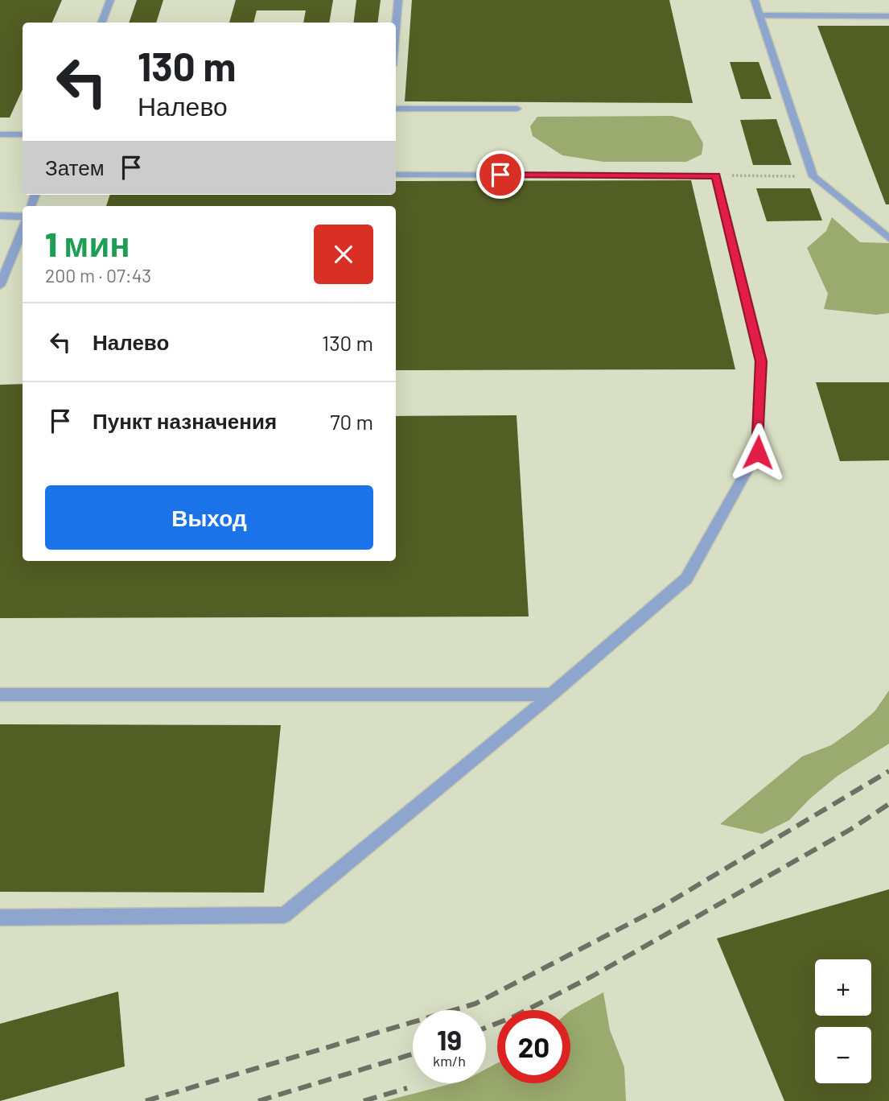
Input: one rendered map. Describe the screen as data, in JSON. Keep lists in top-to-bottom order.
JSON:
{
  "page": {
    "turn": ["130 m", "Налево"],
    "then": "Затем",
    "heading": ["1 мин", "200 m · 07:43"],
    "list": [
      {
        "name": "Налево",
        "value": "130 m"
      },
      {
        "name": "Пункт назначения",
        "value": "70 m"
      }
    ],
    "buttons": "Выход",
    "map_buttons": ["+", "−"],
    "speed": "19 km/h",
    "limit": "20"
  }
}
